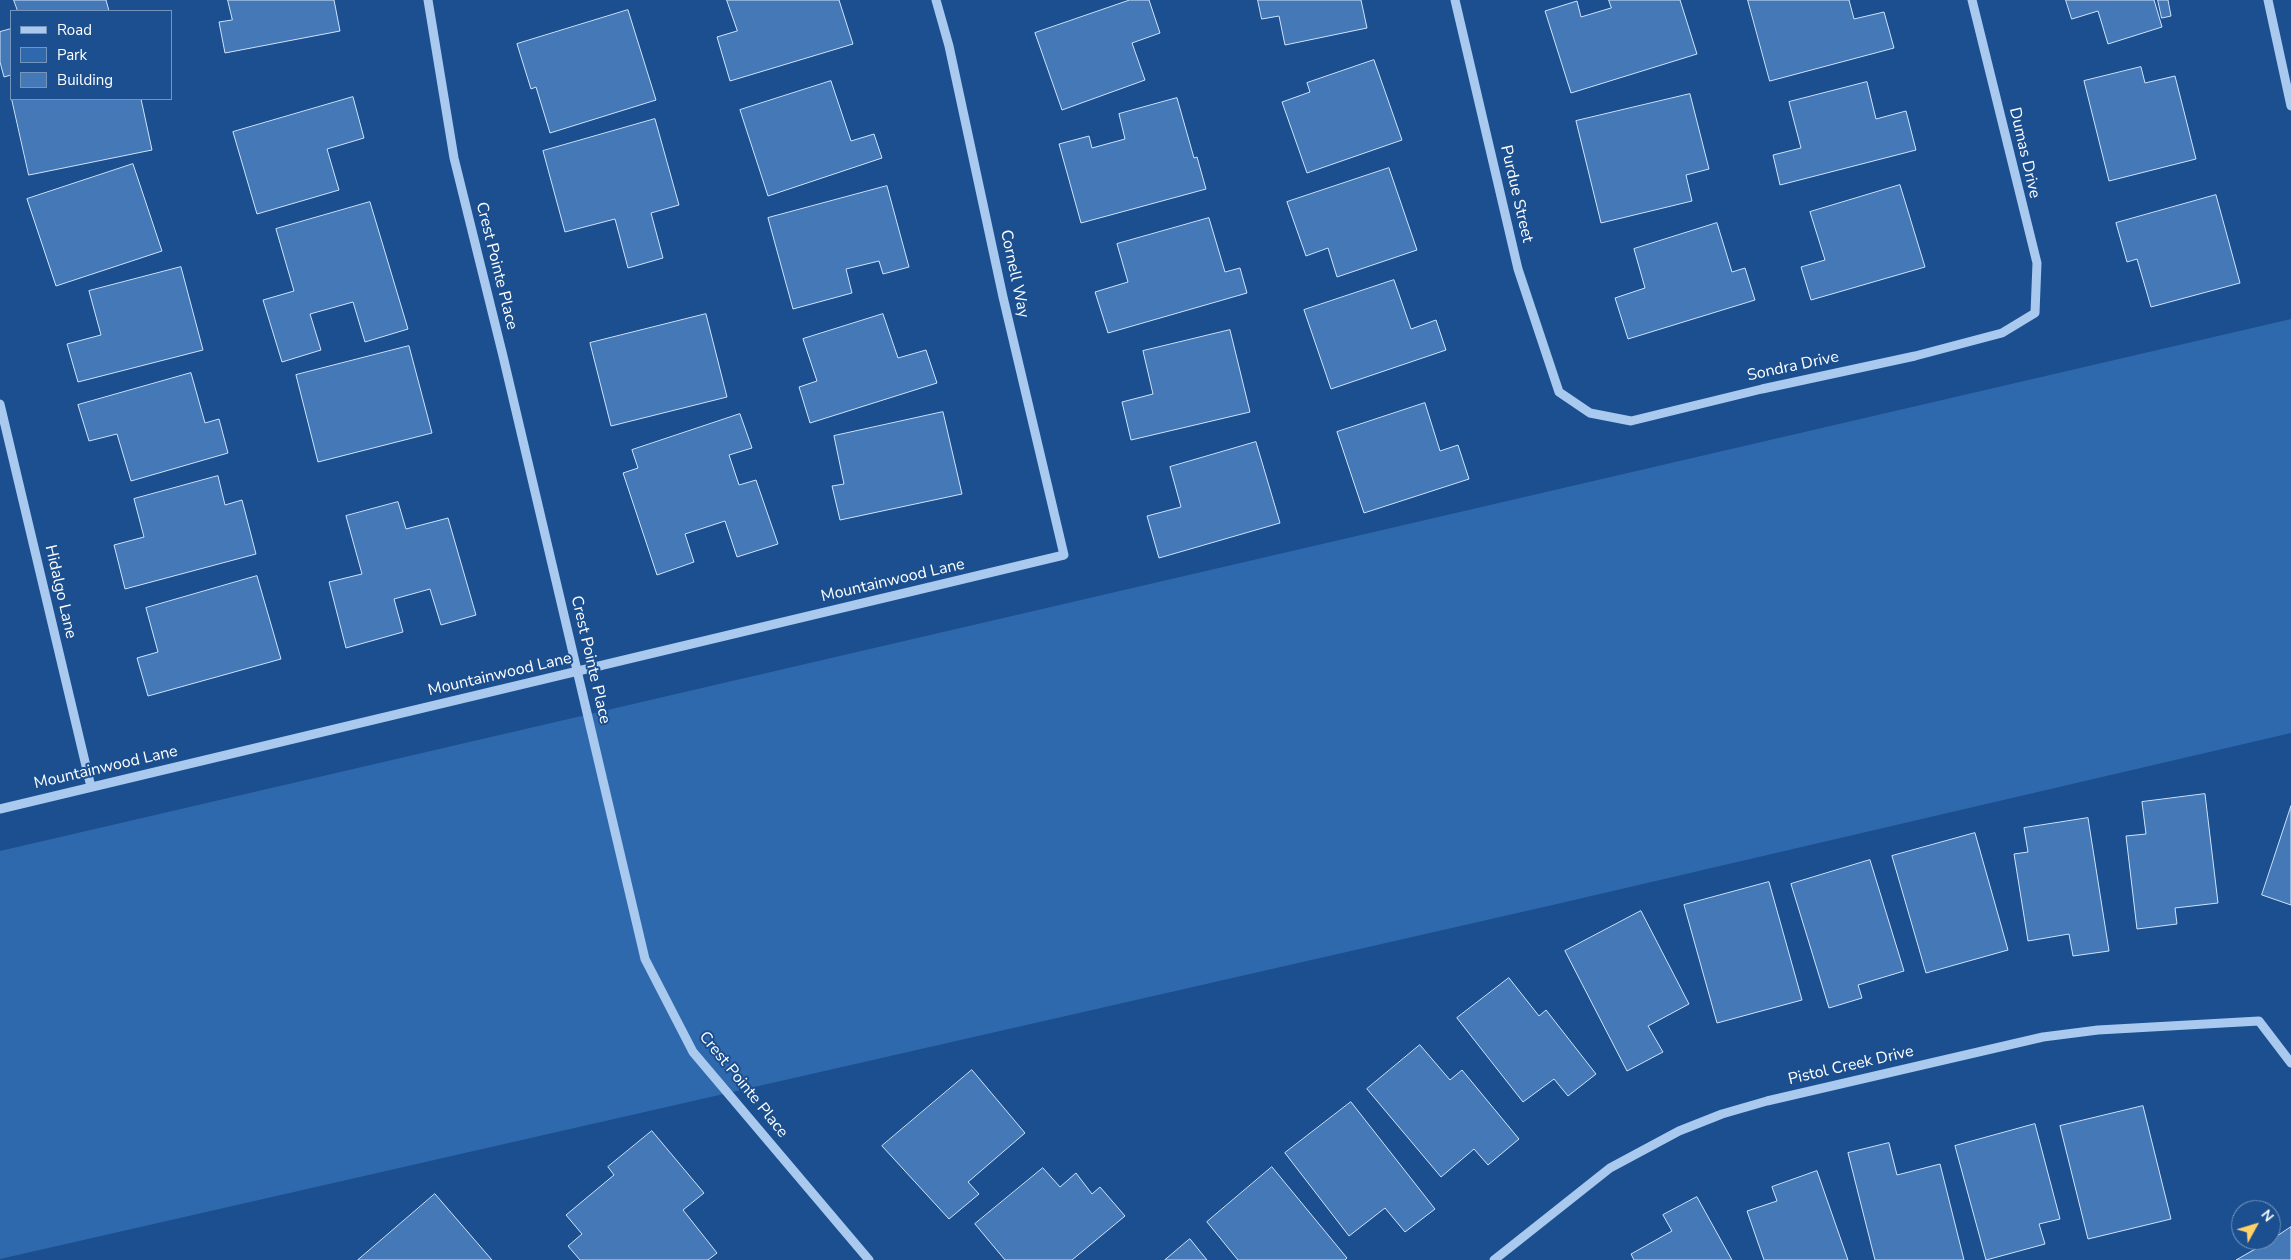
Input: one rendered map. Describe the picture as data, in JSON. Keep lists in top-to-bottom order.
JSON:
{
  "streets": {
    "street": [
      "Dumas Drive",
      "Purdue Street",
      "Crest Pointe Place",
      "Cornell Way",
      "Sondra Drive",
      "Mountainwood Lane",
      "Hidalgo Lane",
      "Pistol Creek Drive"
    ]
  },
  "crossings": [
    ["Dumas Drive", "Sondra Drive"],
    ["Purdue Street", "Sondra Drive"],
    ["Crest Pointe Place", "Mountainwood Lane"],
    ["Cornell Way", "Mountainwood Lane"],
    ["Mountainwood Lane", "Hidalgo Lane"]
  ],
  "legend": ["Road", "Park", "Building"],
  "north": "top right"
}
